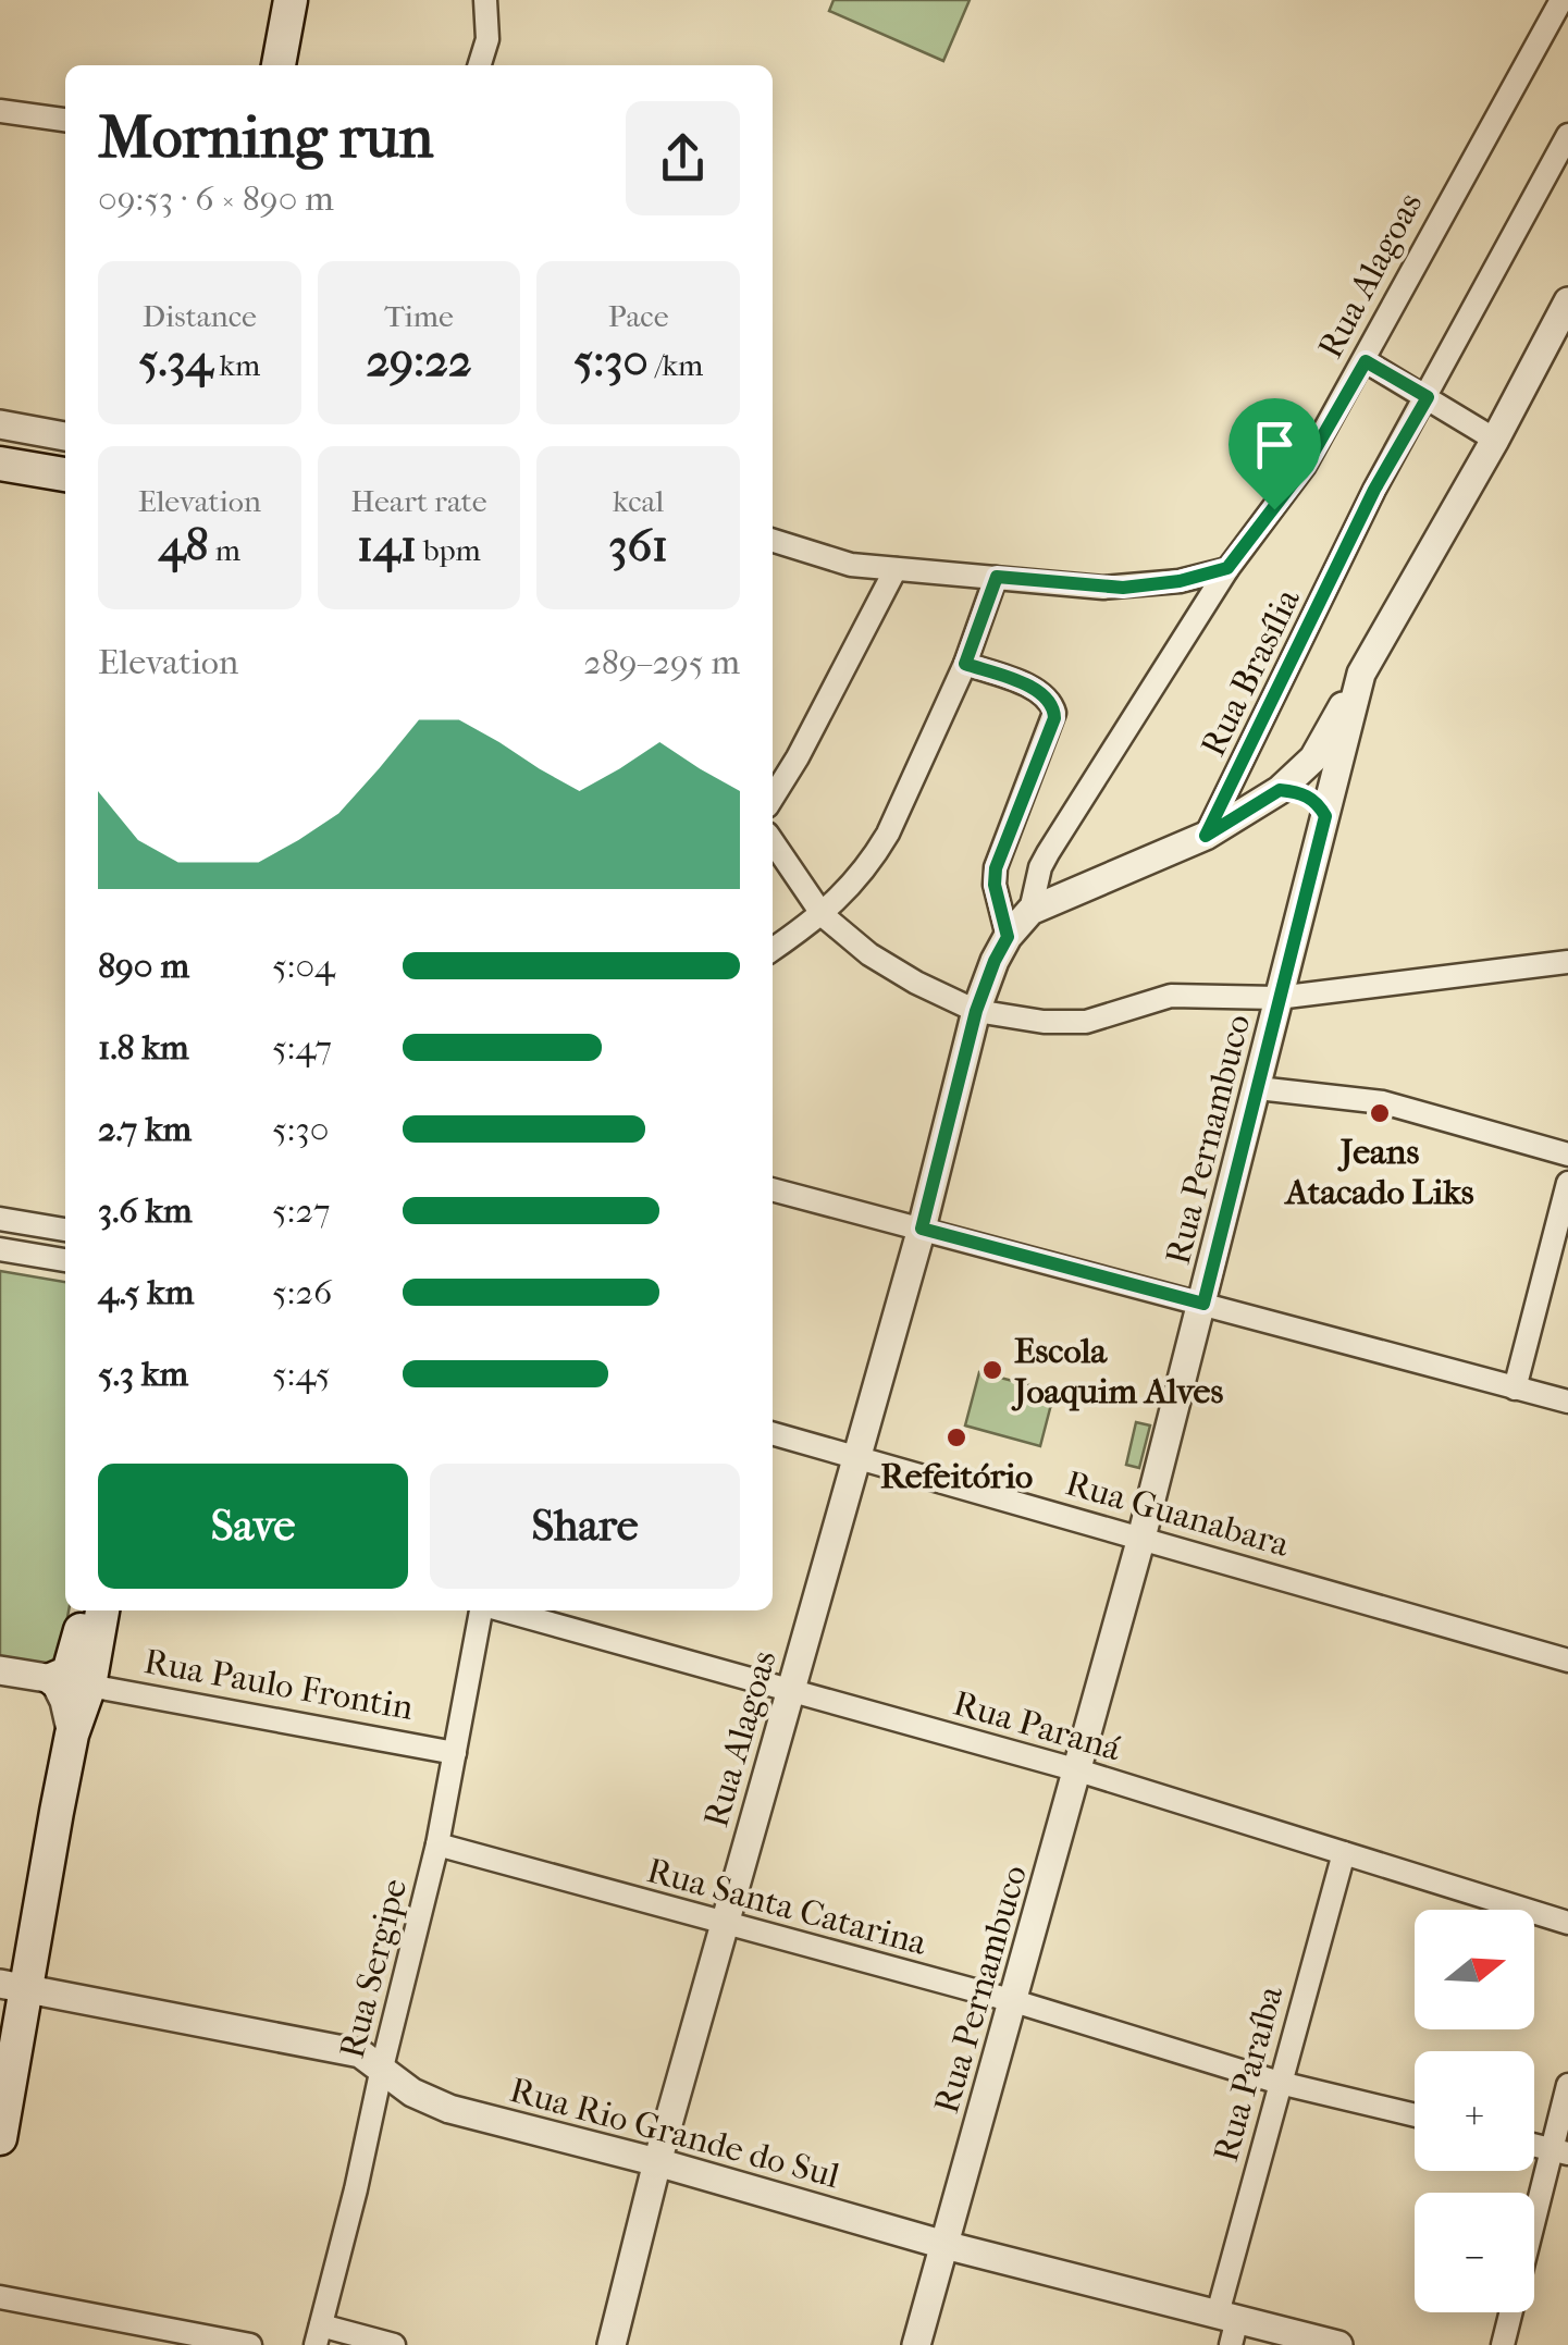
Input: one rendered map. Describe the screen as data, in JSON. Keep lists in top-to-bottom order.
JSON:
{
  "streets": {
    "street": [
      "Rua Alagoas",
      "Rua Brasília",
      "Rua Pernambuco",
      "Rua Guanabara",
      "Rua Paulo Frontin",
      "Rua Paraná",
      "Rua Santa Catarina",
      "Rua Sergipe",
      "Rua Paraíba",
      "Rua Rio Grande do Sul"
    ]
  },
  "crossings": [
    ["Rua Alagoas", "Rua Brasília"],
    ["Rua Alagoas", "Rua Pernambuco"],
    ["Rua Alagoas", "Rua Guanabara"],
    ["Rua Alagoas", "Rua Paraná"],
    ["Rua Alagoas", "Rua Santa Catarina"],
    ["Rua Alagoas", "Rua Rio Grande do Sul"],
    ["Rua Pernambuco", "Rua Guanabara"],
    ["Rua Pernambuco", "Rua Paraná"],
    ["Rua Pernambuco", "Rua Santa Catarina"],
    ["Rua Pernambuco", "Rua Rio Grande do Sul"],
    ["Rua Paulo Frontin", "Rua Sergipe"],
    ["Rua Paraná", "Rua Paraíba"],
    ["Rua Santa Catarina", "Rua Sergipe"],
    ["Rua Santa Catarina", "Rua Paraíba"],
    ["Rua Sergipe", "Rua Rio Grande do Sul"],
    ["Rua Paraíba", "Rua Rio Grande do Sul"]
  ],
  "places": ["Jeans Atacado Liks", "Escola Joaquim Alves", "Refeitório"],
  "north": "right",
  "page": {
    "heading": ["Morning run", "09:53 · 6 × 890 m"],
    "stats": [
      ["Distance", "5.34 km"],
      ["Time", "29:22"],
      ["Pace", "5:30 /km"],
      ["Elevation", "48 m"],
      ["Heart rate", "141 bpm"],
      ["kcal", "361"]
    ],
    "chart": ["Elevation", "289–295 m"],
    "list": [
      {
        "name": "890 m",
        "note": "5:04"
      },
      {
        "name": "1.8 km",
        "note": "5:47"
      },
      {
        "name": "2.7 km",
        "note": "5:30"
      },
      {
        "name": "3.6 km",
        "note": "5:27"
      },
      {
        "name": "4.5 km",
        "note": "5:26"
      },
      {
        "name": "5.3 km",
        "note": "5:45"
      }
    ],
    "buttons": ["Save", "Share"],
    "map_buttons": ["+", "−"]
  }
}
